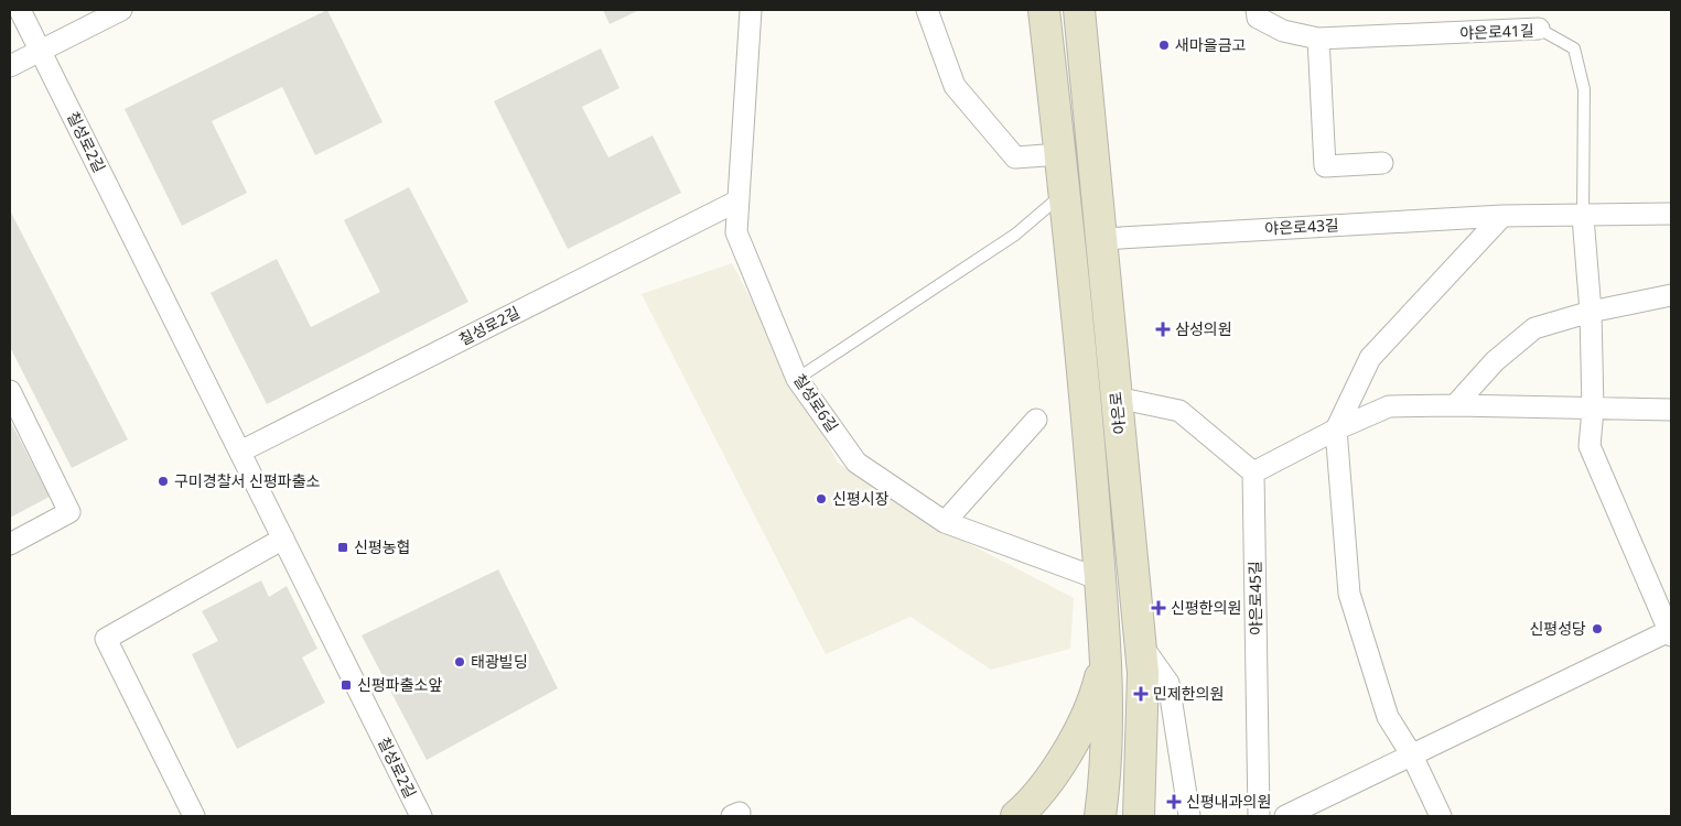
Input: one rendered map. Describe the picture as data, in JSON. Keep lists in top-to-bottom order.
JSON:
{
  "streets": {
    "street": [
      "야은로41길",
      "칠성로2길",
      "야은로43길",
      "칠성로6길",
      "야은로",
      "야은로45길"
    ]
  },
  "crossings": [
    ["야은로41길", "야은로43길"],
    ["칠성로2길", "칠성로6길"],
    ["야은로43길", "야은로"],
    ["칠성로6길", "야은로"]
  ],
  "places": {
    "other": [
      "새마을금고",
      "구미경찰서 신평파출소",
      "신평시장",
      "신평성당",
      "태광빌딩"
    ],
    "health": [
      "삼성의원",
      "신평한의원",
      "민제한의원",
      "신평내과의원"
    ],
    "transit": ["신평농협", "신평파출소앞"]
  }
}
